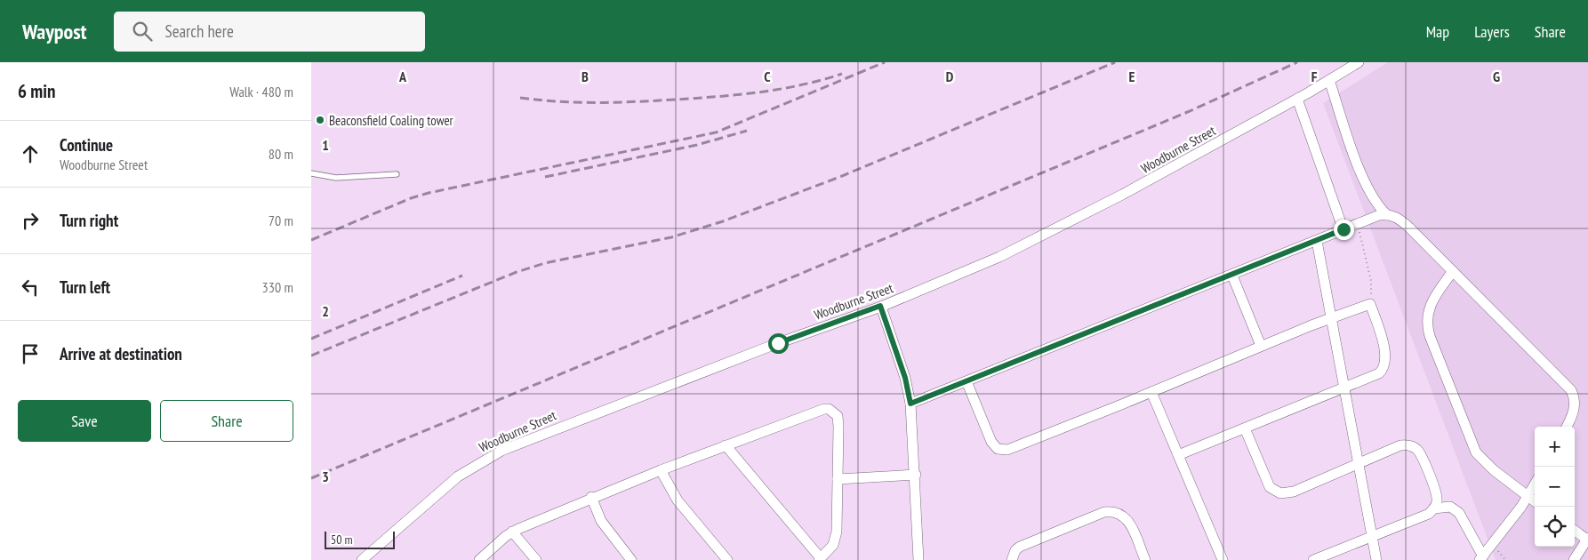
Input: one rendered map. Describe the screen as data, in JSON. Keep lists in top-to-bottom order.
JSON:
{
  "streets": {
    "street": ["Woodburne Street"]
  },
  "places": ["Beaconsfield Coaling tower"],
  "scale_bar": "50 m",
  "page": {
    "header": "Waypost",
    "search": "Search here",
    "nav": ["Map", "Layers", "Share"],
    "heading": ["6 min", "Walk · 480 m"],
    "list": [
      ["Continue", "Woodburne Street", "80 m"],
      ["Turn right", "70 m"],
      ["Turn left", "330 m"],
      "Arrive at destination"
    ],
    "buttons": ["Save", "Share"],
    "map_buttons": ["+", "−"],
    "scale": "50 m"
  },
  "grid": {
    "columns": [
      "A",
      "B",
      "C",
      "D",
      "E",
      "F",
      "G"
    ],
    "rows": ["1", "2", "3"]
  }
}
